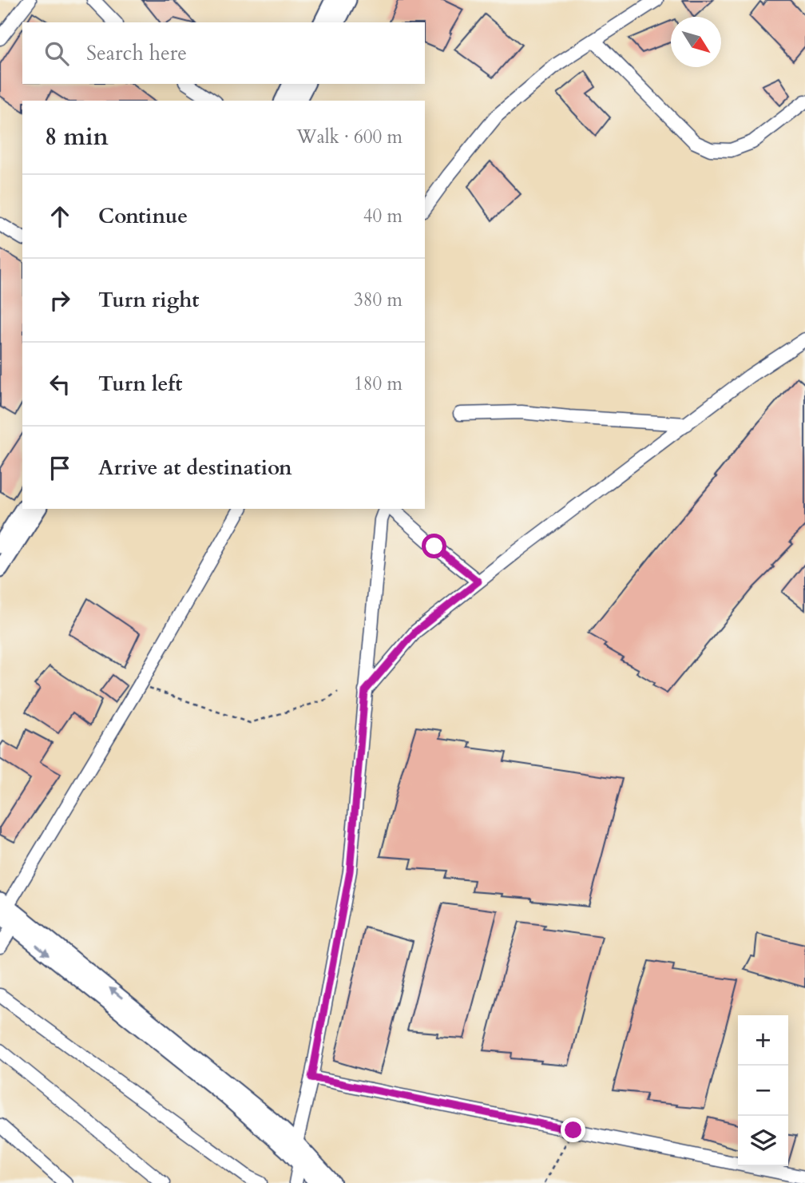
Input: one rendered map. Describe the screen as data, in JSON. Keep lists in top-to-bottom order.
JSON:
{
  "north": "bottom right",
  "page": {
    "search": "Search here",
    "heading": ["8 min", "Walk · 600 m"],
    "list": [
      ["Continue", "40 m"],
      ["Turn right", "380 m"],
      ["Turn left", "180 m"],
      "Arrive at destination"
    ],
    "map_buttons": ["+", "−"]
  }
}
